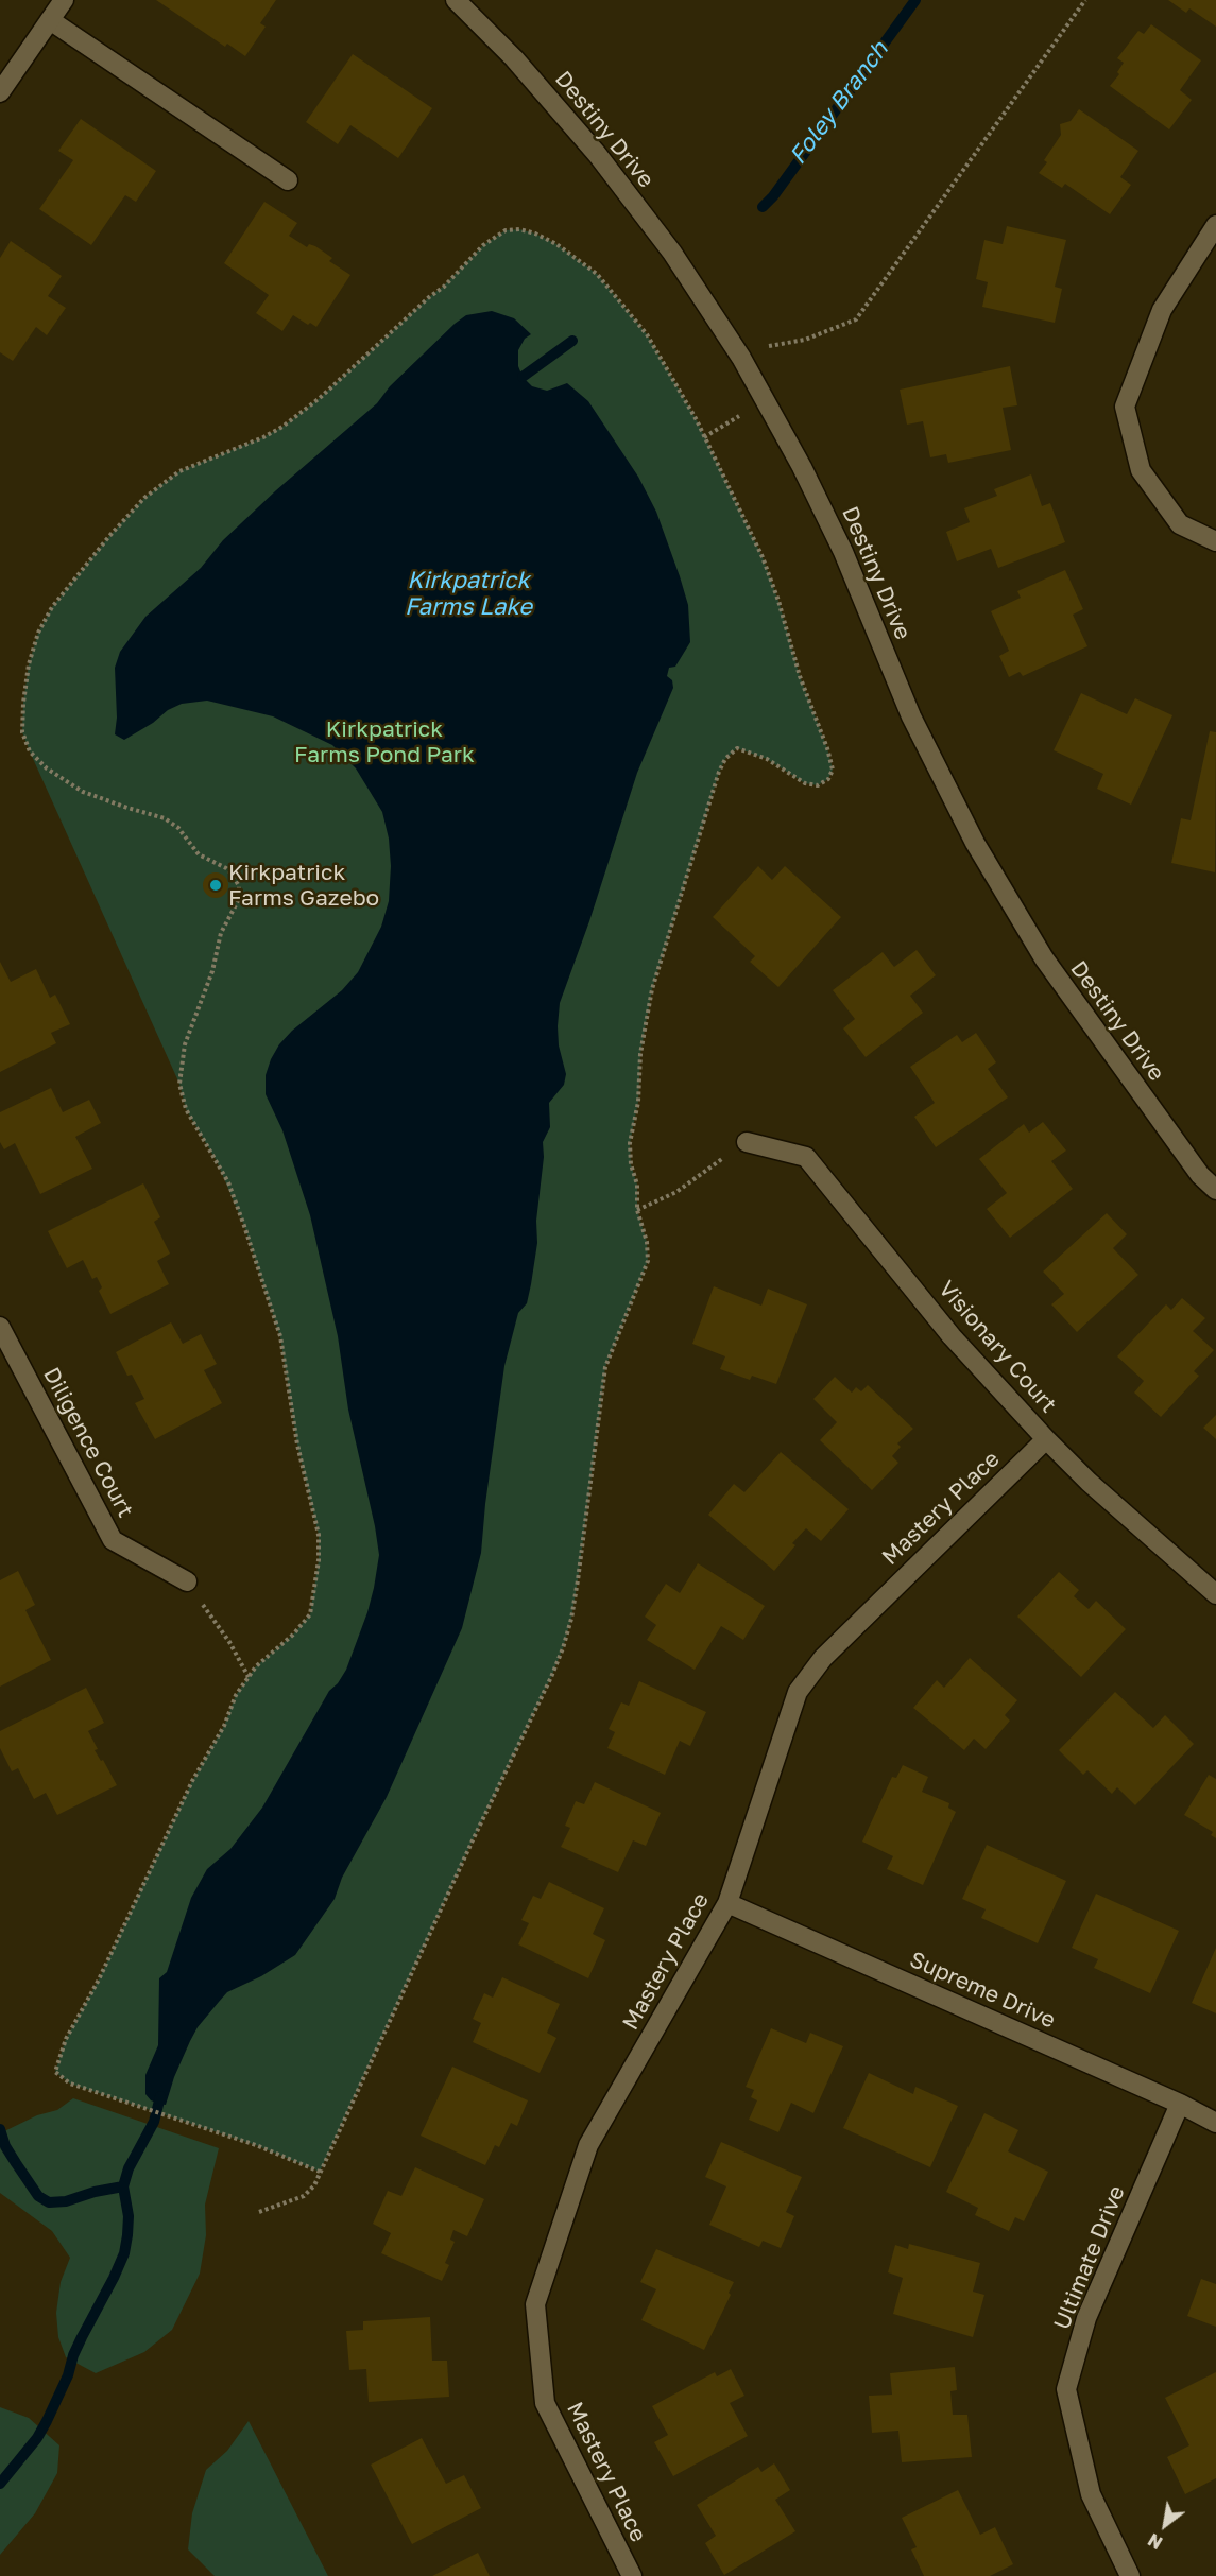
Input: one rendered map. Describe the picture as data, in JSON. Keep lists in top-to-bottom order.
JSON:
{
  "streets": {
    "street": [
      "Destiny Drive",
      "Visionary Court",
      "Diligence Court",
      "Mastery Place",
      "Supreme Drive",
      "Ultimate Drive"
    ]
  },
  "crossings": [
    ["Visionary Court", "Mastery Place"],
    ["Mastery Place", "Supreme Drive"],
    ["Supreme Drive", "Ultimate Drive"]
  ],
  "water": ["Foley Branch", "Kirkpatrick Farms Lake"],
  "parks": ["Kirkpatrick Farms Pond Park"],
  "places": ["Kirkpatrick Farms Gazebo"],
  "north": "bottom left"
}
